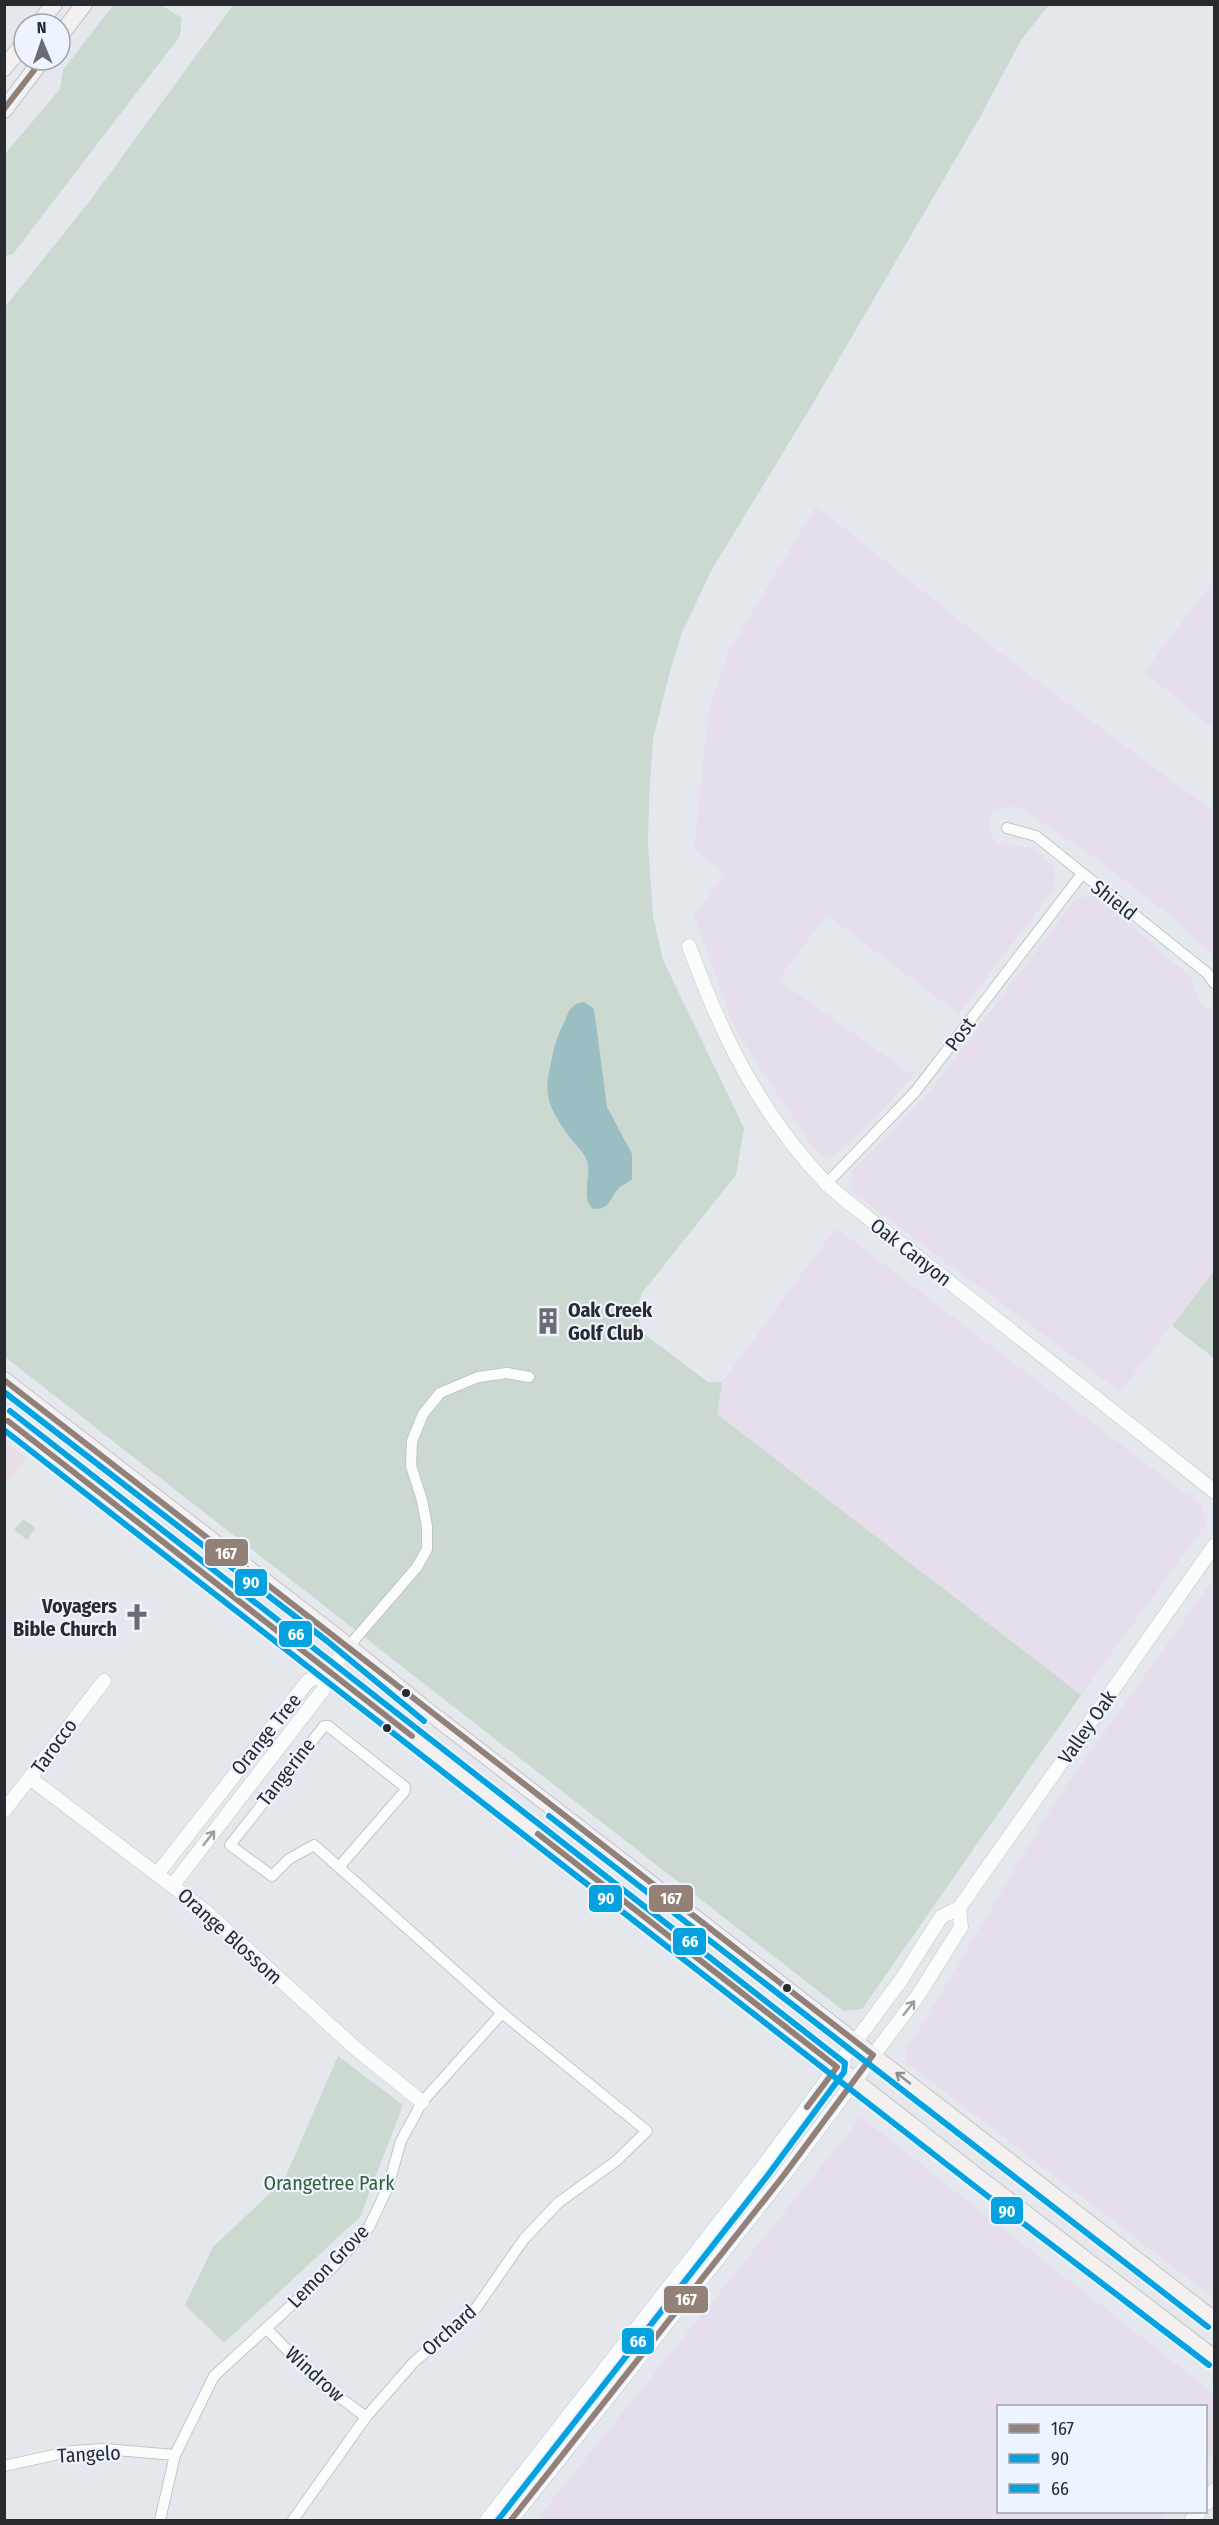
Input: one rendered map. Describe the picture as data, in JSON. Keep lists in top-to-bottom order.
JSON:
{
  "streets": {
    "street": [
      "Shield",
      "Post",
      "Oak Canyon",
      "Valley Oak",
      "Orange Tree",
      "Tarocco",
      "Tangerine",
      "Orange Blossom",
      "Lemon Grove",
      "Orchard",
      "Windrow",
      "Tangelo"
    ]
  },
  "crossings": [
    ["Shield", "Post"],
    ["Post", "Oak Canyon"],
    ["Orange Tree", "Orange Blossom"],
    ["Tarocco", "Orange Blossom"],
    ["Tangerine", "Lemon Grove"],
    ["Tangerine", "Orchard"],
    ["Orange Blossom", "Lemon Grove"],
    ["Lemon Grove", "Windrow"],
    ["Lemon Grove", "Tangelo"],
    ["Orchard", "Windrow"]
  ],
  "parks": ["Orangetree Park"],
  "places": {
    "building": ["Oak Creek Golf Club"],
    "church": ["Voyagers Bible Church"]
  },
  "lines": ["transit line 167", "transit line 90", "transit line 66"],
  "legend": ["167", "90", "66"],
  "north": "top"
}
